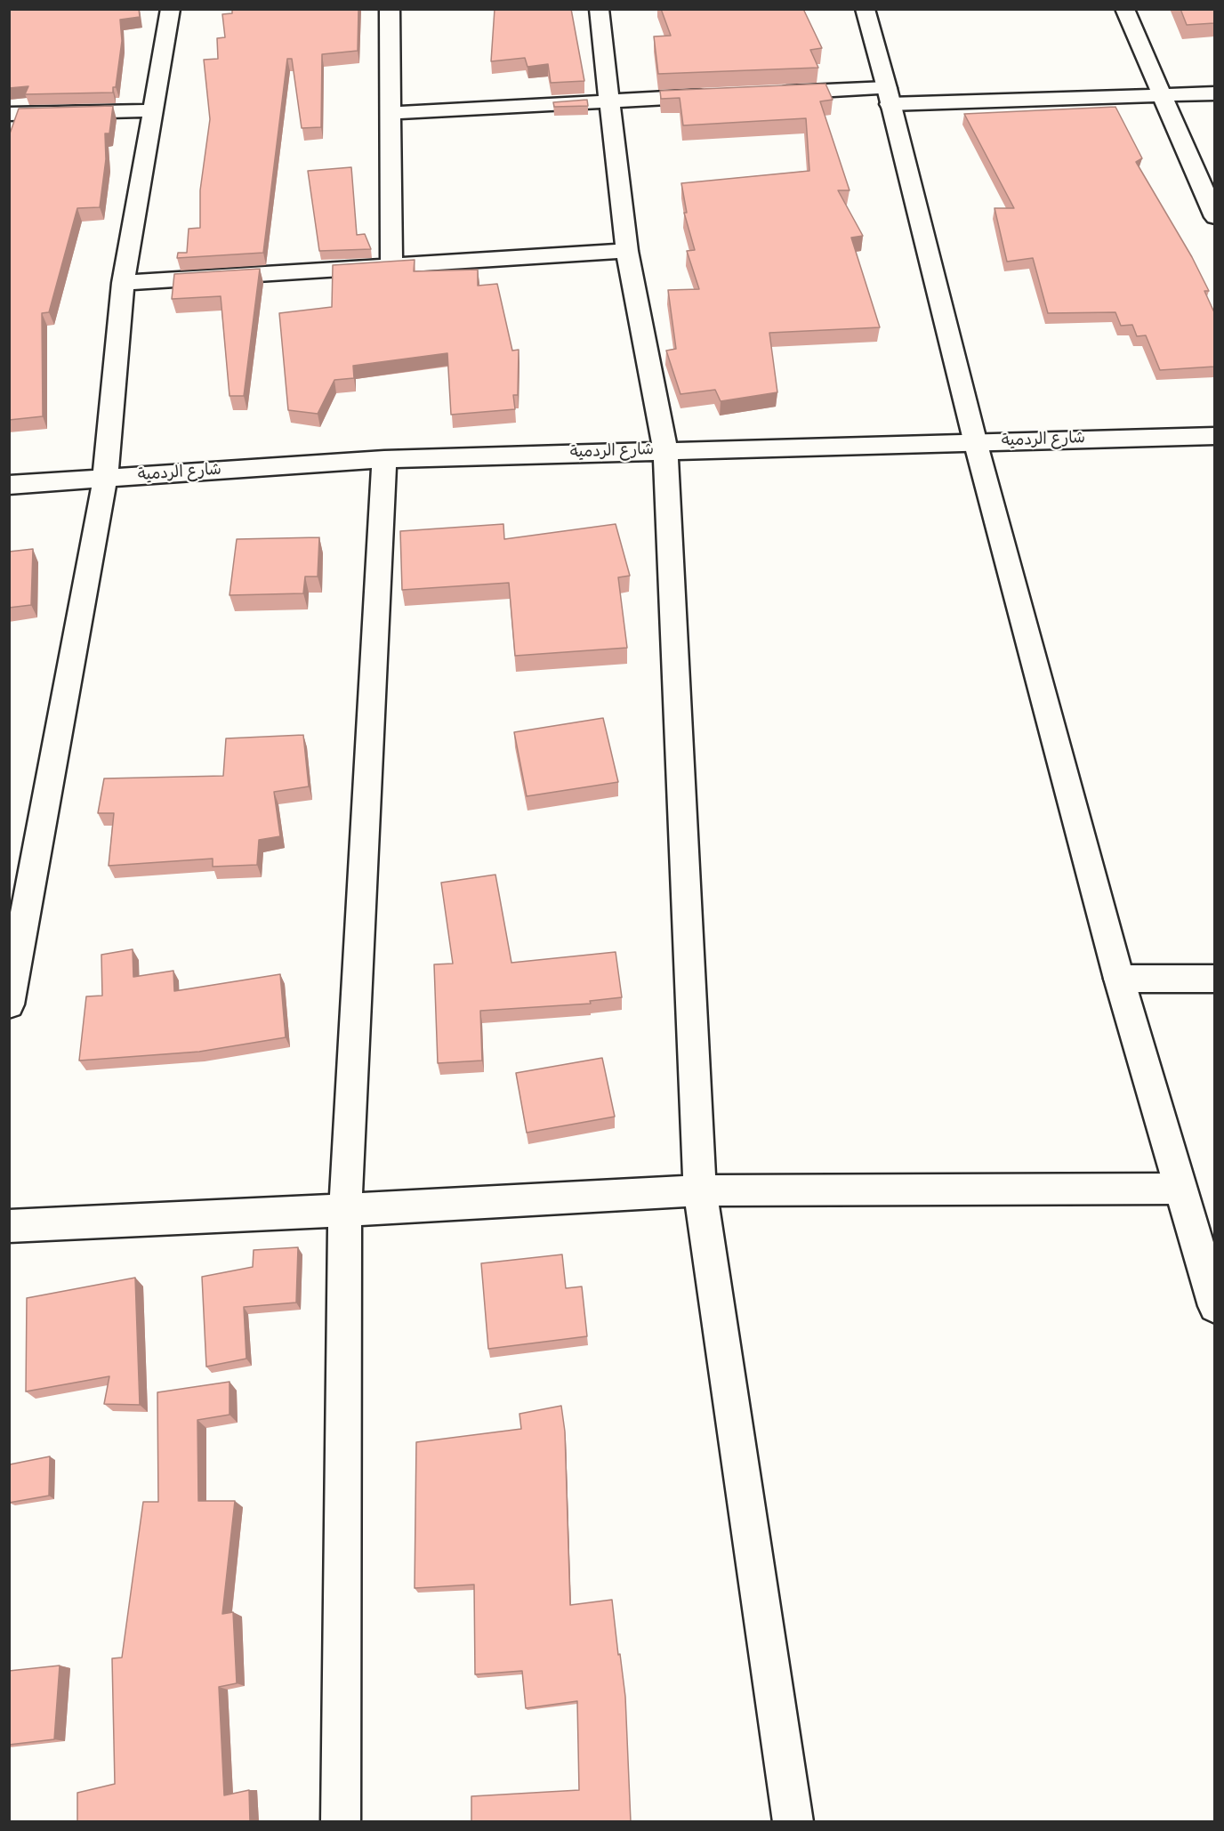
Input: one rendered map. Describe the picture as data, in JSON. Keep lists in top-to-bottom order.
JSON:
{
  "streets": {
    "street": ["شارع الردمية"]
  }
}
